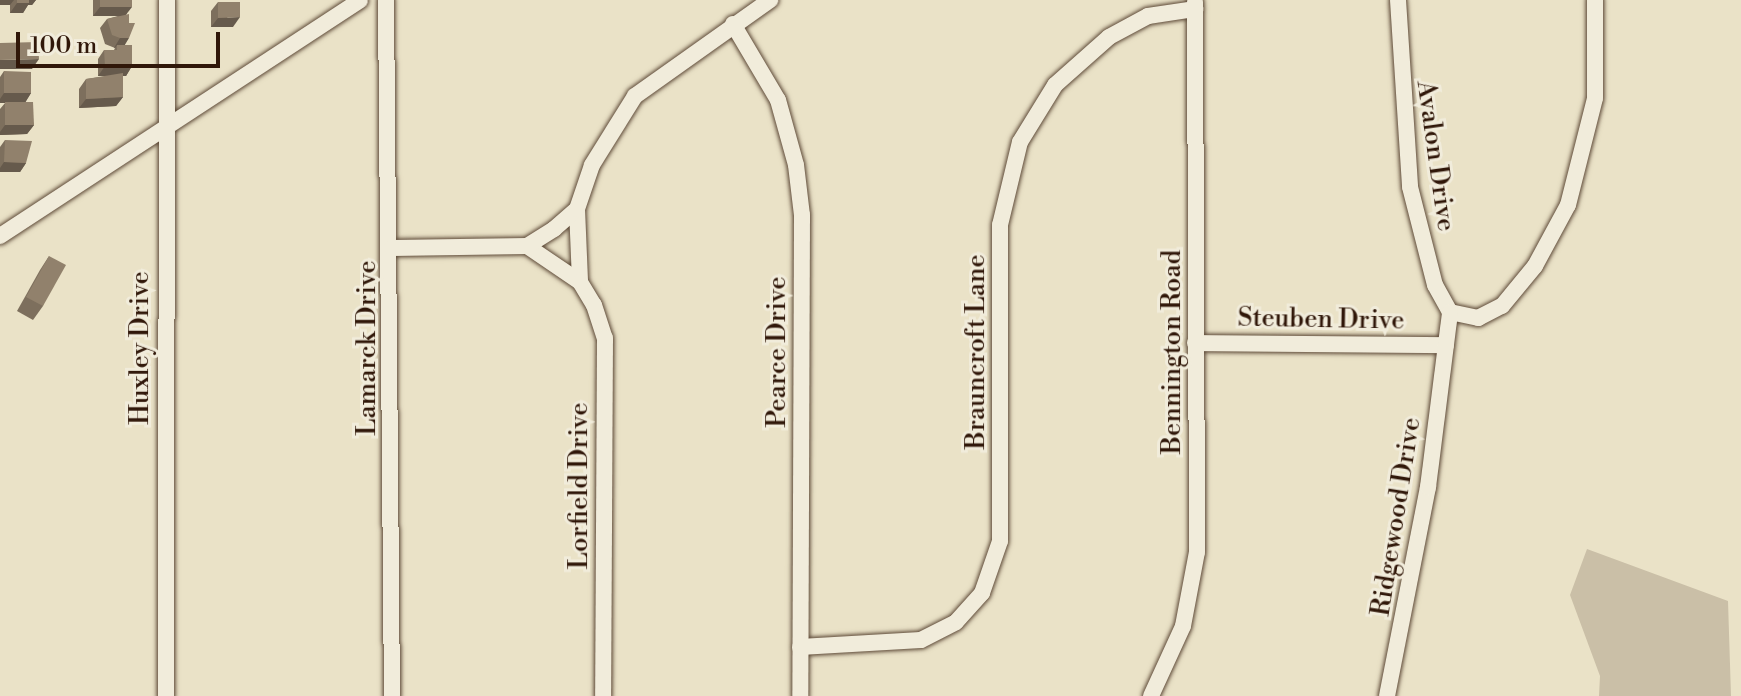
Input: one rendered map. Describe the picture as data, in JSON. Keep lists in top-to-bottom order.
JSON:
{
  "streets": {
    "street": [
      "Avalon Drive",
      "Steuben Drive",
      "Huxley Drive",
      "Lamarck Drive",
      "Pearce Drive",
      "Brauncroft Lane",
      "Bennington Road",
      "Lorfield Drive",
      "Ridgewood Drive"
    ]
  },
  "crossings": [
    ["Avalon Drive", "Ridgewood Drive"],
    ["Steuben Drive", "Bennington Road"],
    ["Steuben Drive", "Ridgewood Drive"],
    ["Pearce Drive", "Brauncroft Lane"],
    ["Pearce Drive", "Lorfield Drive"],
    ["Brauncroft Lane", "Bennington Road"]
  ],
  "scale_bar": "100 m"
}
